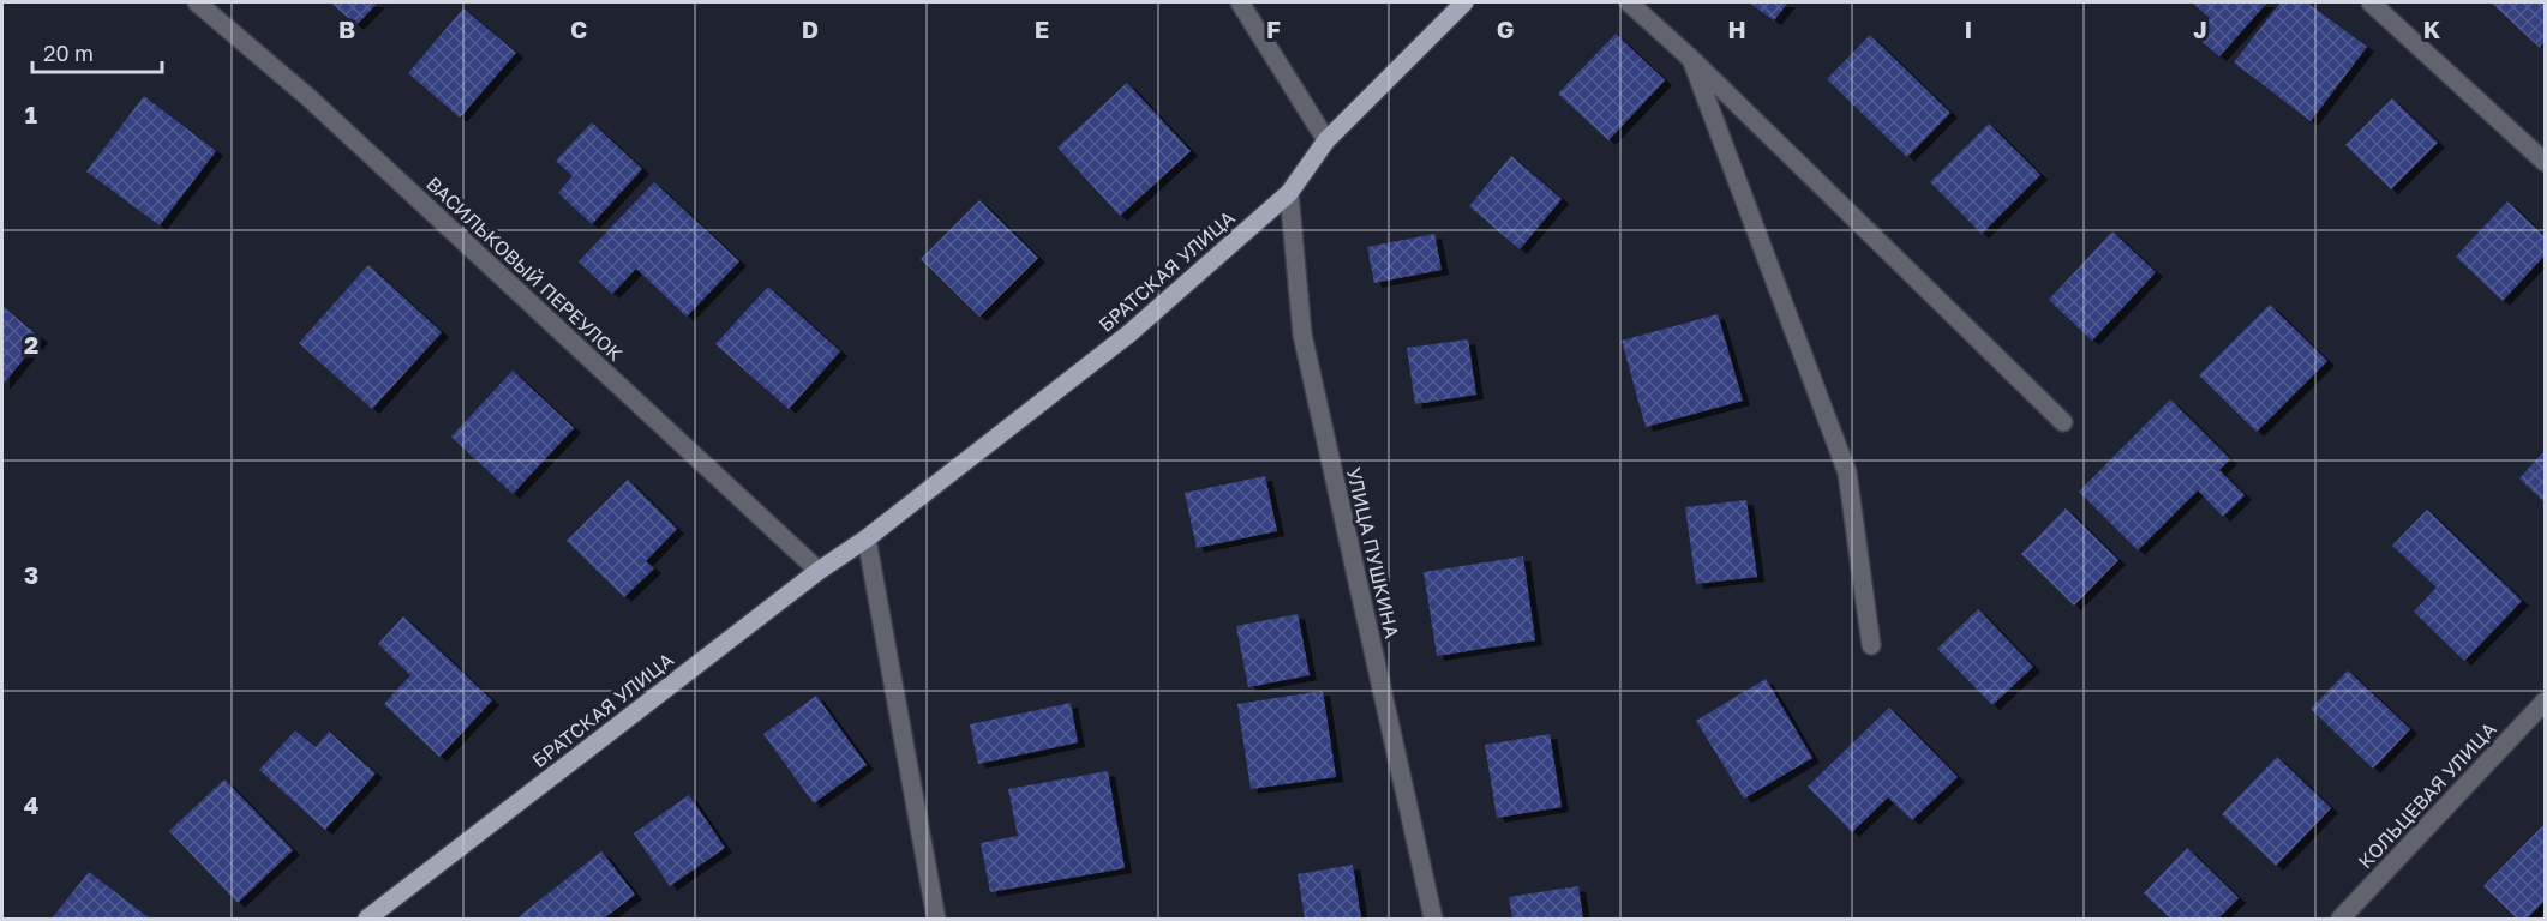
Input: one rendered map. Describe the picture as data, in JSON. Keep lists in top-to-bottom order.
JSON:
{
  "streets": {
    "main road": ["БРАТСКАЯ УЛИЦА"],
    "street": ["ВАСИЛЬКОВЫЙ ПЕРЕУЛОК", "УЛИЦА ПУШКИНА", "КОЛЬЦЕВАЯ УЛИЦА"]
  },
  "crossings": [
    ["ВАСИЛЬКОВЫЙ ПЕРЕУЛОК", "БРАТСКАЯ УЛИЦА"],
    ["БРАТСКАЯ УЛИЦА", "УЛИЦА ПУШКИНА"]
  ],
  "scale_bar": "20 m",
  "grid": {
    "columns": [
      "B",
      "C",
      "D",
      "E",
      "F",
      "G",
      "H",
      "I",
      "J",
      "K"
    ],
    "rows": [
      "1",
      "2",
      "3",
      "4"
    ]
  }
}
